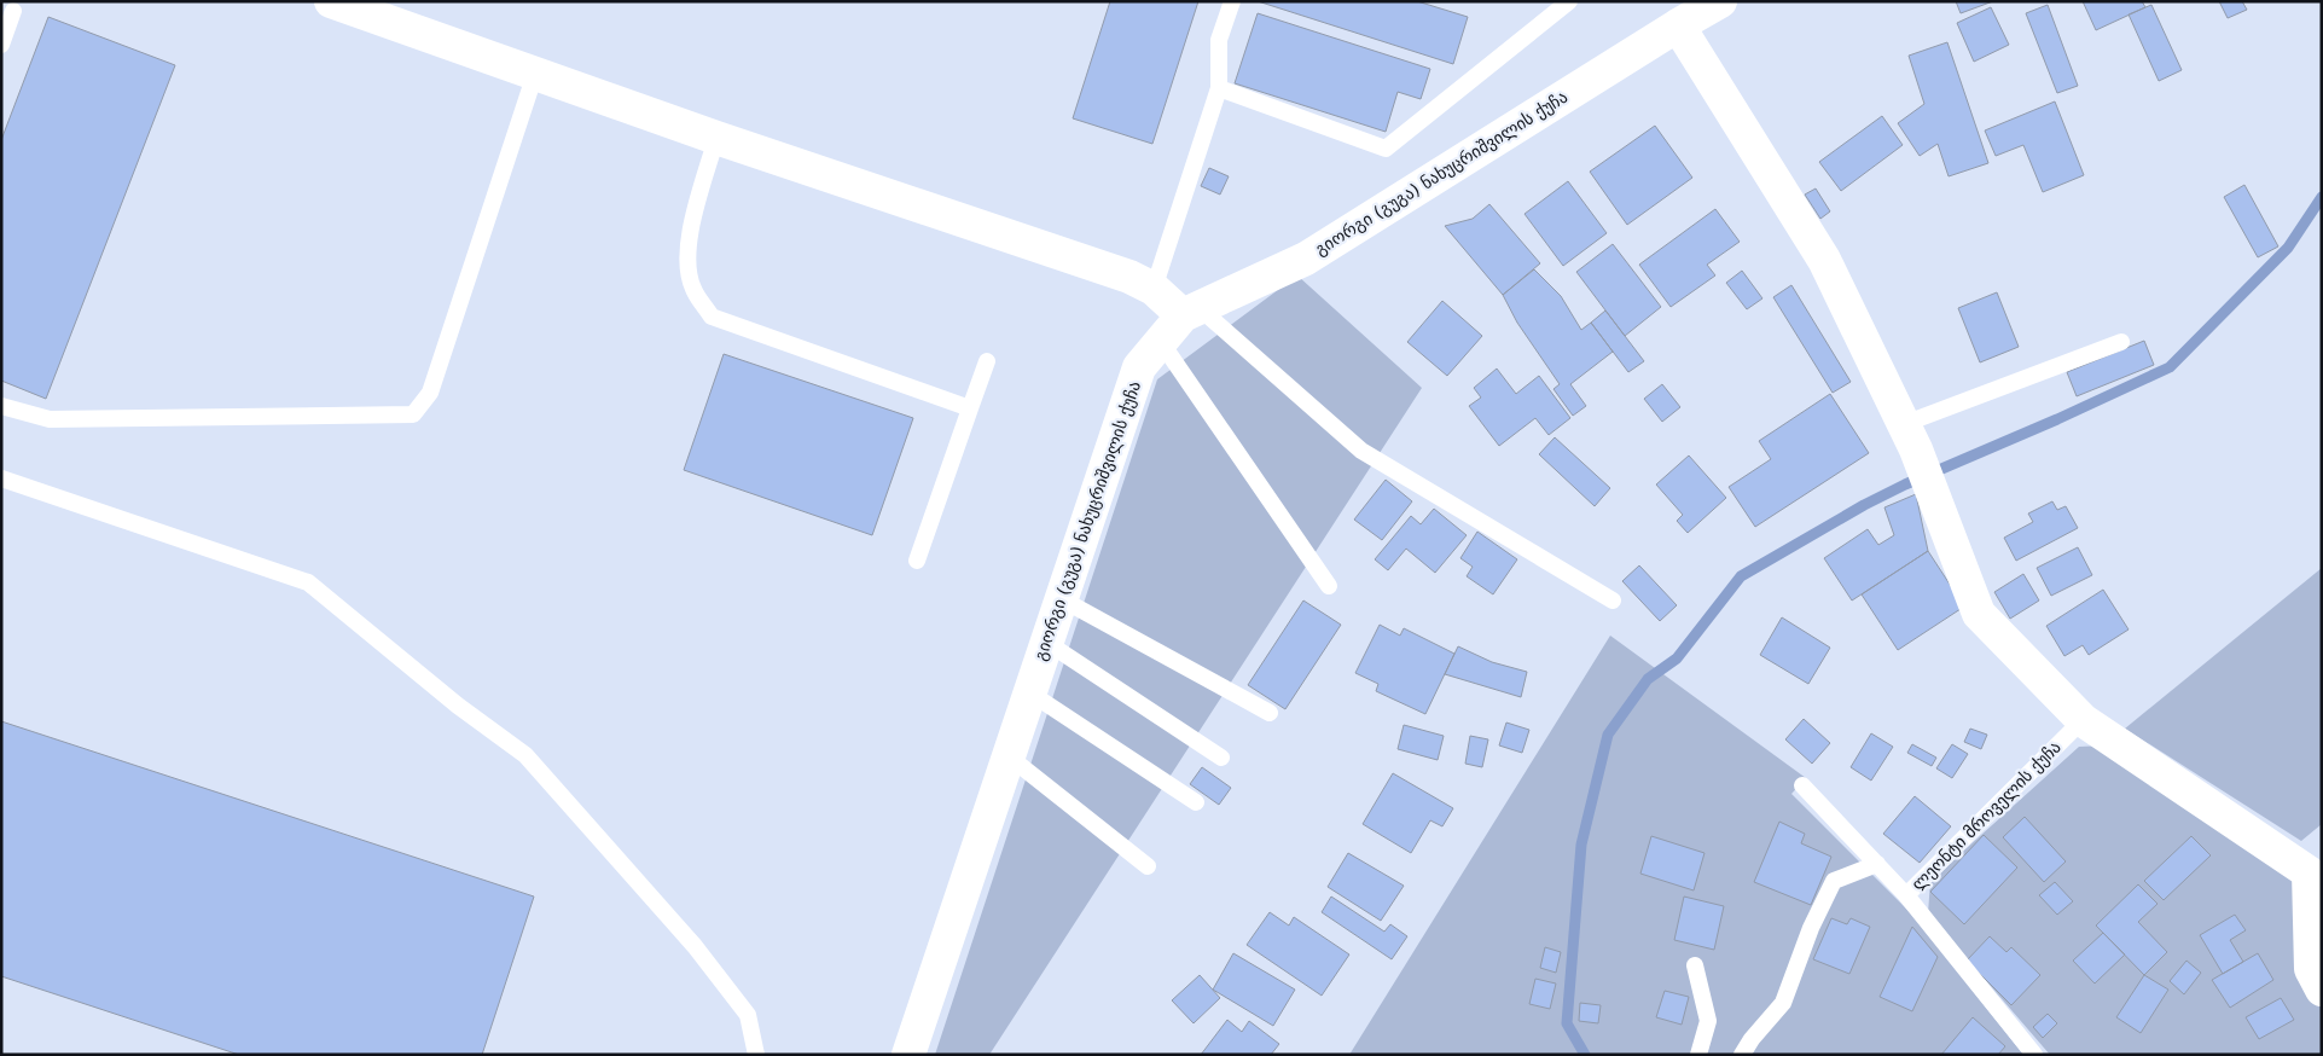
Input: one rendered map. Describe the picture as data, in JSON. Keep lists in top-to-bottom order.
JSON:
{
  "streets": {
    "street": ["გიორგი (გუგა) ნახუცრიშვილის ქუჩა"],
    "lane": ["ლეონტი მროველის ქუჩა"]
  }
}
